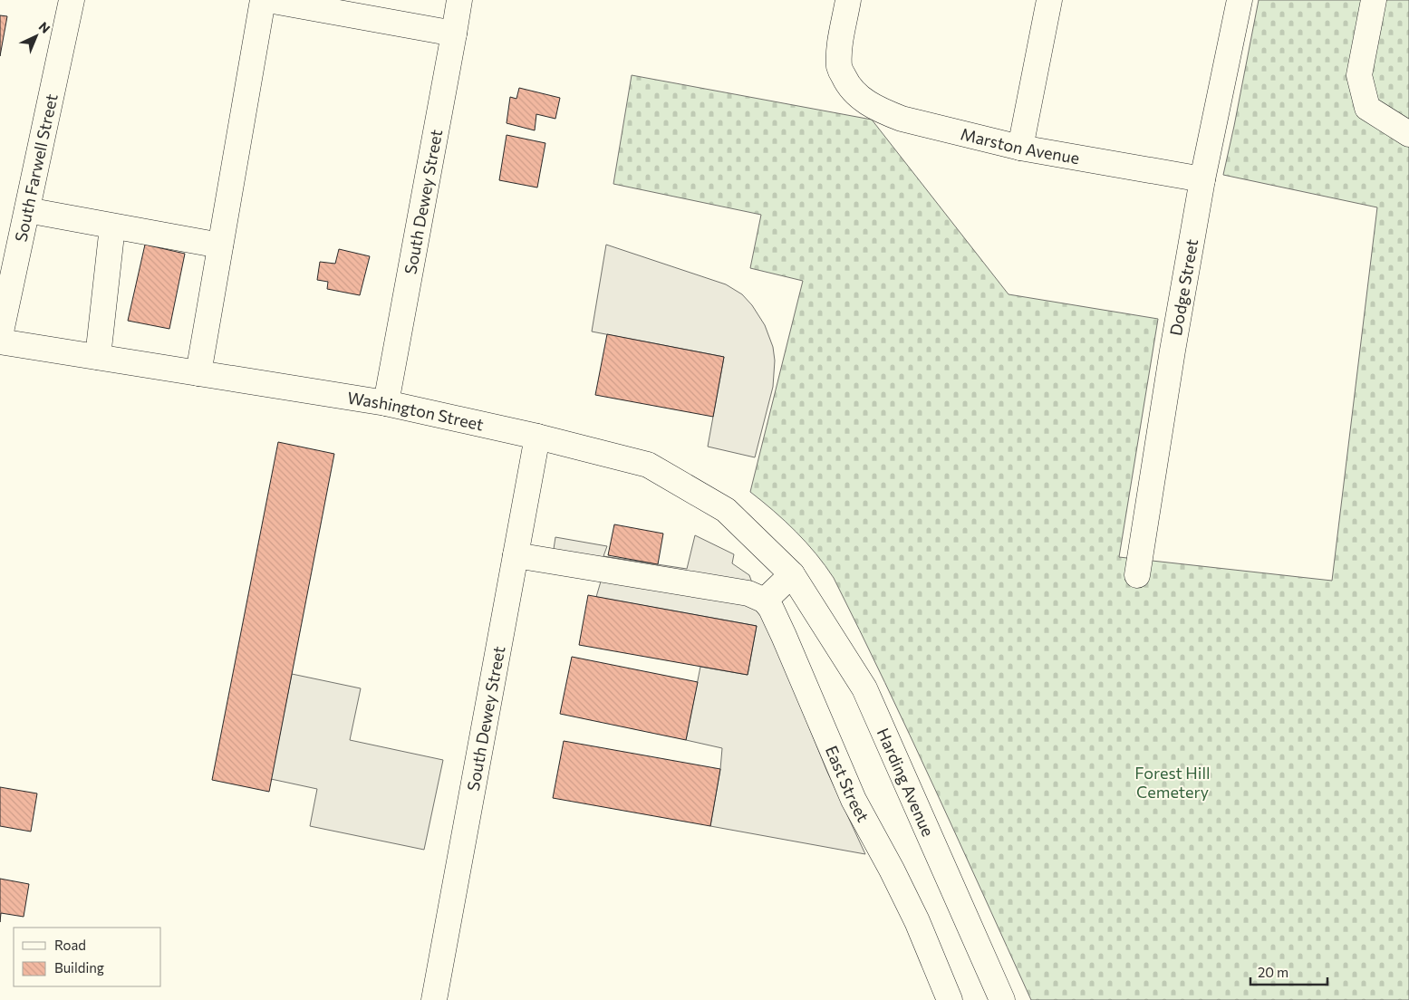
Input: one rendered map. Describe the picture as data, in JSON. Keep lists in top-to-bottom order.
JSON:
{
  "streets": {
    "street": [
      "Marston Avenue",
      "South Farwell Street",
      "South Dewey Street",
      "Dodge Street",
      "Washington Street",
      "Harding Avenue",
      "East Street"
    ]
  },
  "crossings": [
    ["Marston Avenue", "Dodge Street"],
    ["South Dewey Street", "Washington Street"],
    ["Washington Street", "Harding Avenue"]
  ],
  "parks": ["Forest Hill Cemetery"],
  "legend": ["Road", "Building"],
  "scale_bar": "20 m",
  "north": "top right"
}
